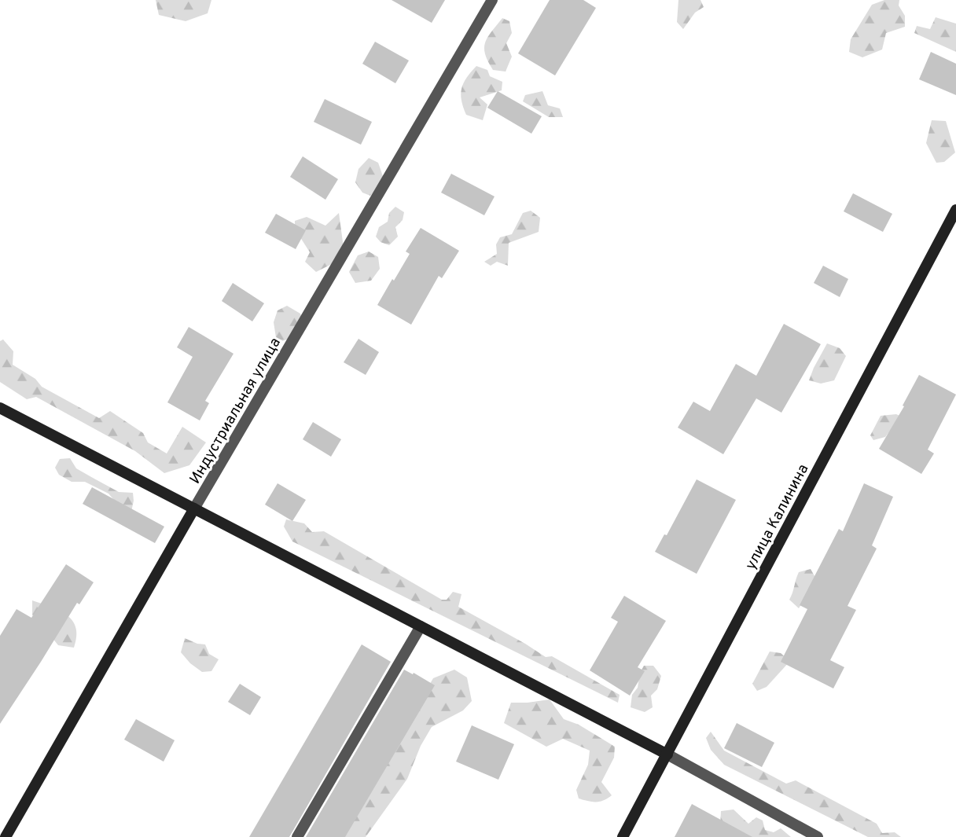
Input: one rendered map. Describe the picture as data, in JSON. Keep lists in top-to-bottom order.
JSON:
{
  "streets": {
    "street": ["Индустриальная улица", "улица Калинина"]
  }
}
